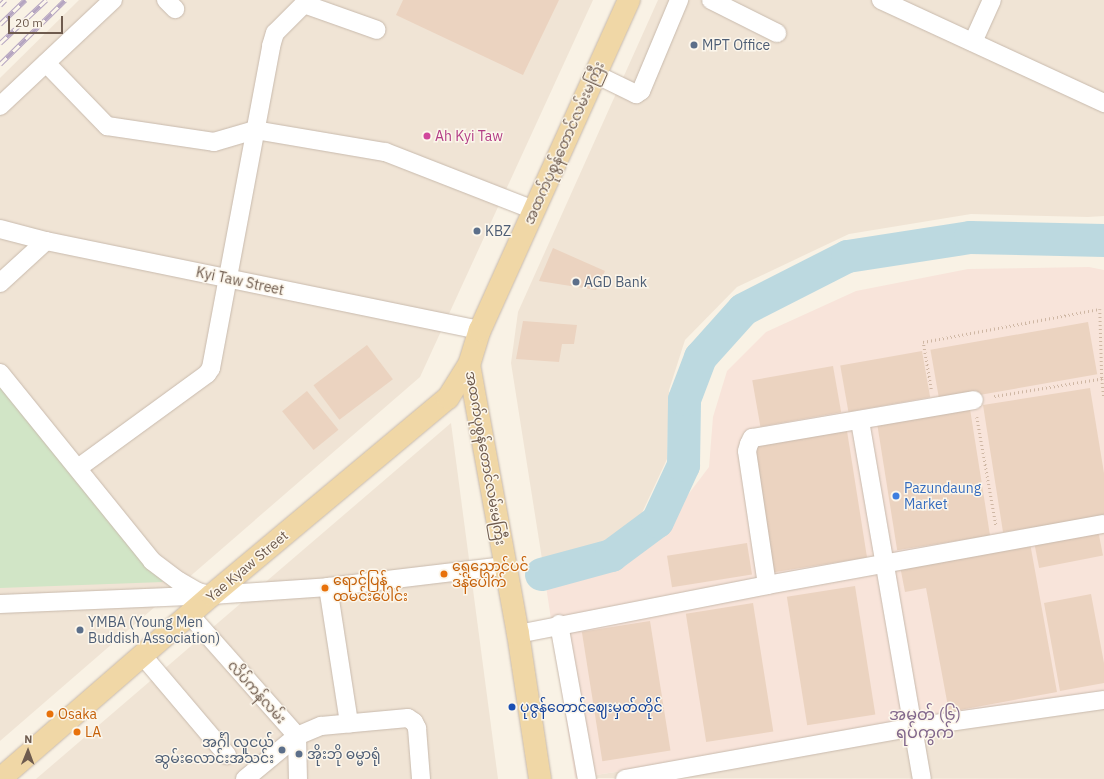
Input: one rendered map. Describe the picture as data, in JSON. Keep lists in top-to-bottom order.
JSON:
{
  "streets": {
    "main road": ["အထက်ပုစွန်တောင်လမ်းမကြီး", "Yae Kyaw Street"],
    "street": ["Kyi Taw Street", "လိပ်ကန်လမ်း"]
  },
  "crossings": [
    ["အထက်ပုစွန်တောင်လမ်းမကြီး", "Kyi Taw Street"],
    ["အထက်ပုစွန်တောင်လမ်းမကြီး", "Yae Kyaw Street"],
    ["Yae Kyaw Street", "လိပ်ကန်လမ်း"]
  ],
  "districts": ["အမှတ် (၆) ရပ်ကွက်"],
  "places": [
    "MPT Office",
    "Ah Kyi Taw",
    "KBZ",
    "AGD Bank",
    "Pazundaung Market",
    "ရွှေညောင်ပင် ဒန်ပေါက်",
    "ရောင်ပြန် ထမင်းပေါင်း",
    "YMBA (Young Men Buddish Association)",
    "ပုဇွန်တောင်ဈေးမှတ်တိုင်",
    "Osaka",
    "LA",
    "အင်္ဂါ လူငယ် ဆွမ်းလောင်းအသင်း",
    "အိုးဘို ဓမ္မာရုံ"
  ],
  "scale_bar": "20 m",
  "north": "top"
}
